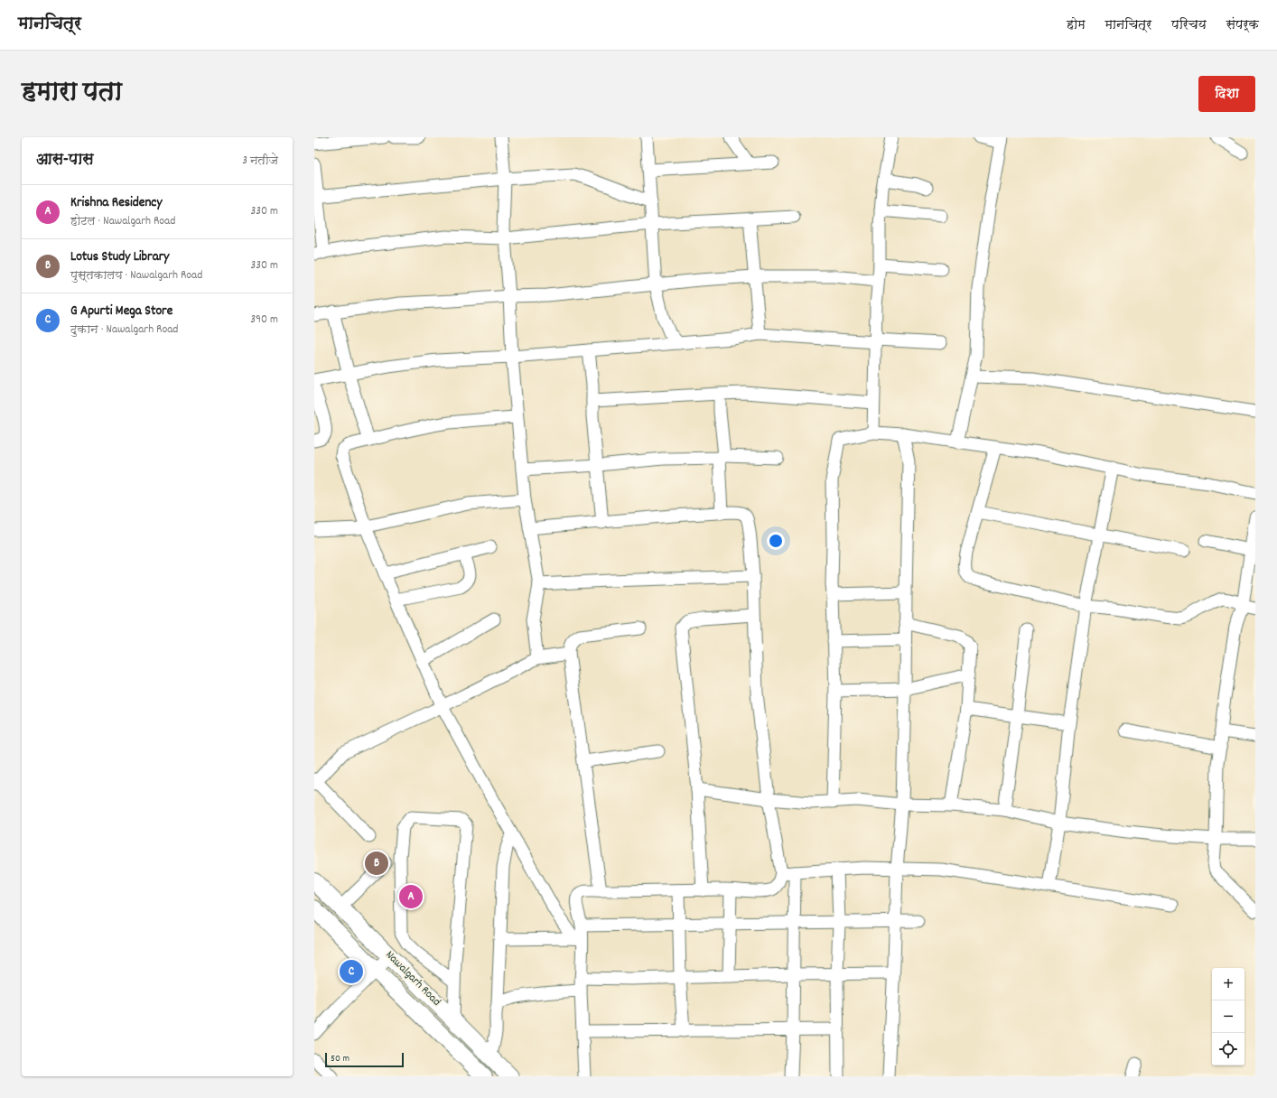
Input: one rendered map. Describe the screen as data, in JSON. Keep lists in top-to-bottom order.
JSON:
{
  "streets": {
    "street": ["Nawalgarh Road"]
  },
  "scale_bar": "50 m",
  "page": {
    "header": "मानचित्र",
    "nav": [
      "होम",
      "मानचित्र",
      "परिचय",
      "संपर्क"
    ],
    "title": "हमारा पता",
    "buttons": "दिशा",
    "heading": ["आस-पास", "3 नतीजे"],
    "list": [
      {
        "mark": "A",
        "name": "Krishna Residency",
        "note": "होटल · Nawalgarh Road",
        "value": "330 m"
      },
      {
        "mark": "B",
        "name": "Lotus Study Library",
        "note": "पुस्तकालय · Nawalgarh Road",
        "value": "330 m"
      },
      {
        "mark": "C",
        "name": "G Apurti Mega Store",
        "note": "दुकान · Nawalgarh Road",
        "value": "390 m"
      }
    ],
    "pins": ["B", "A", "C"],
    "map_buttons": ["+", "−"],
    "scale": "50 m"
  }
}
